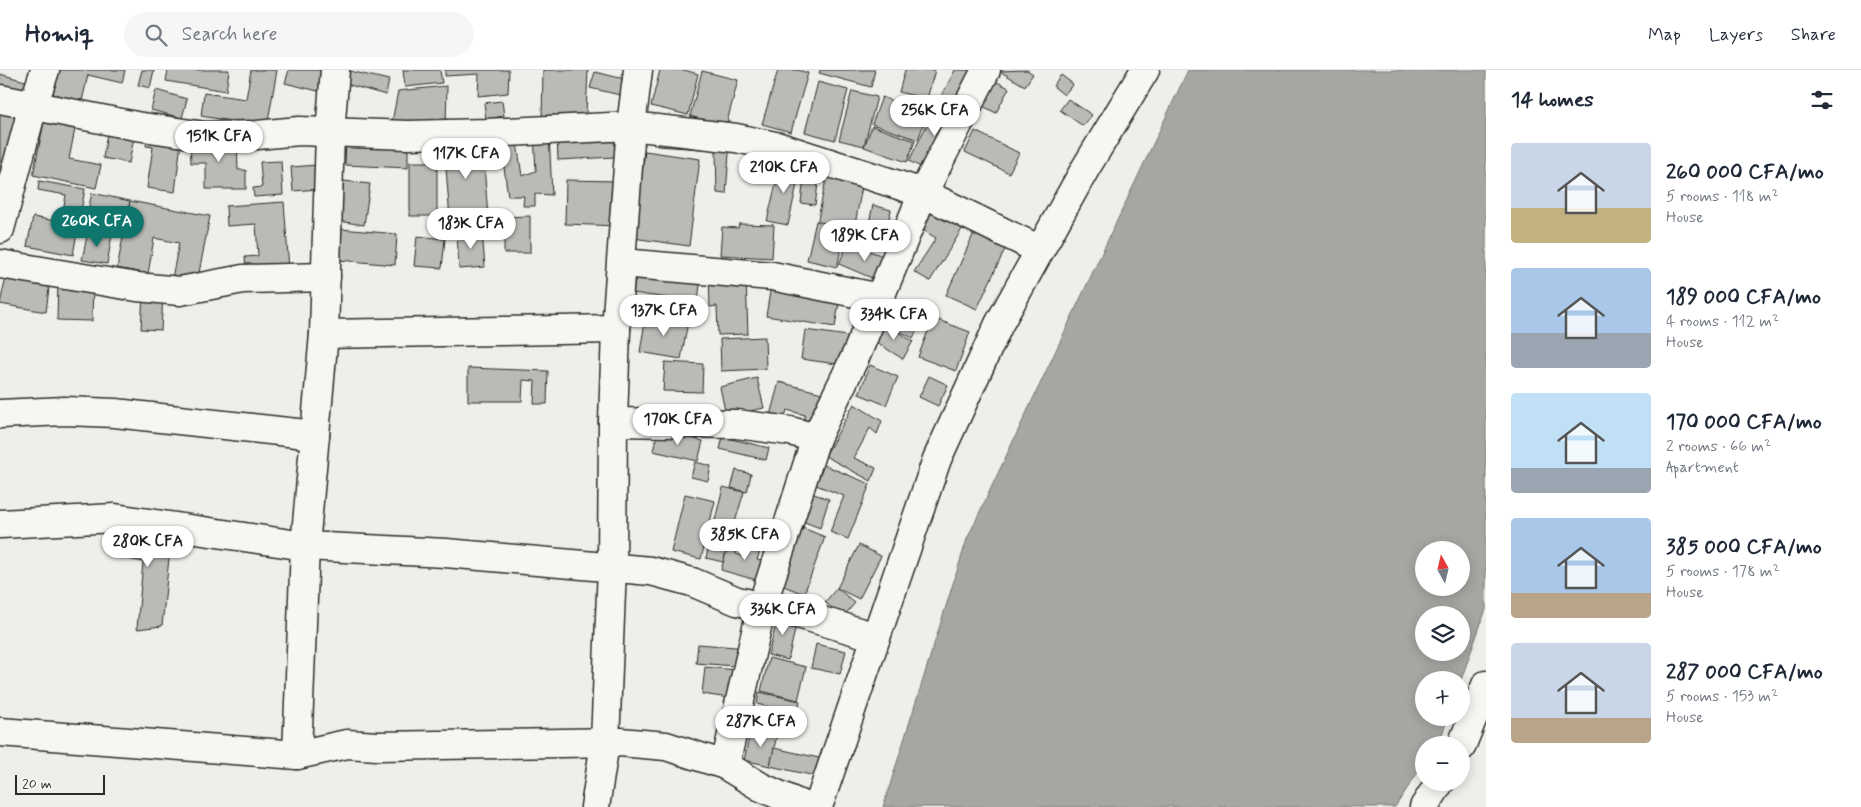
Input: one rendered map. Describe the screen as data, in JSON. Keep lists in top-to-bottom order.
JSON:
{
  "scale_bar": "20 m",
  "north": "top",
  "page": {
    "header": "Homiq",
    "search": "Search here",
    "nav": ["Map", "Layers", "Share"],
    "heading": "14 homes",
    "price": [
      "256K CFA",
      "151K CFA",
      "117K CFA",
      "210K CFA",
      "260K CFA",
      "183K CFA",
      "189K CFA",
      "137K CFA",
      "334K CFA",
      "170K CFA",
      "385K CFA",
      "280K CFA",
      "336K CFA",
      "287K CFA"
    ],
    "list": [
      {
        "name": "260 000 CFA/mo",
        "note": "5 rooms · 118 m² · House"
      },
      {
        "name": "189 000 CFA/mo",
        "note": "4 rooms · 112 m² · House"
      },
      {
        "name": "170 000 CFA/mo",
        "note": "2 rooms · 66 m² · Apartment"
      },
      {
        "name": "385 000 CFA/mo",
        "note": "5 rooms · 178 m² · House"
      },
      {
        "name": "287 000 CFA/mo",
        "note": "5 rooms · 153 m² · House"
      }
    ],
    "map_buttons": ["+", "−"],
    "scale": "20 m"
  }
}
